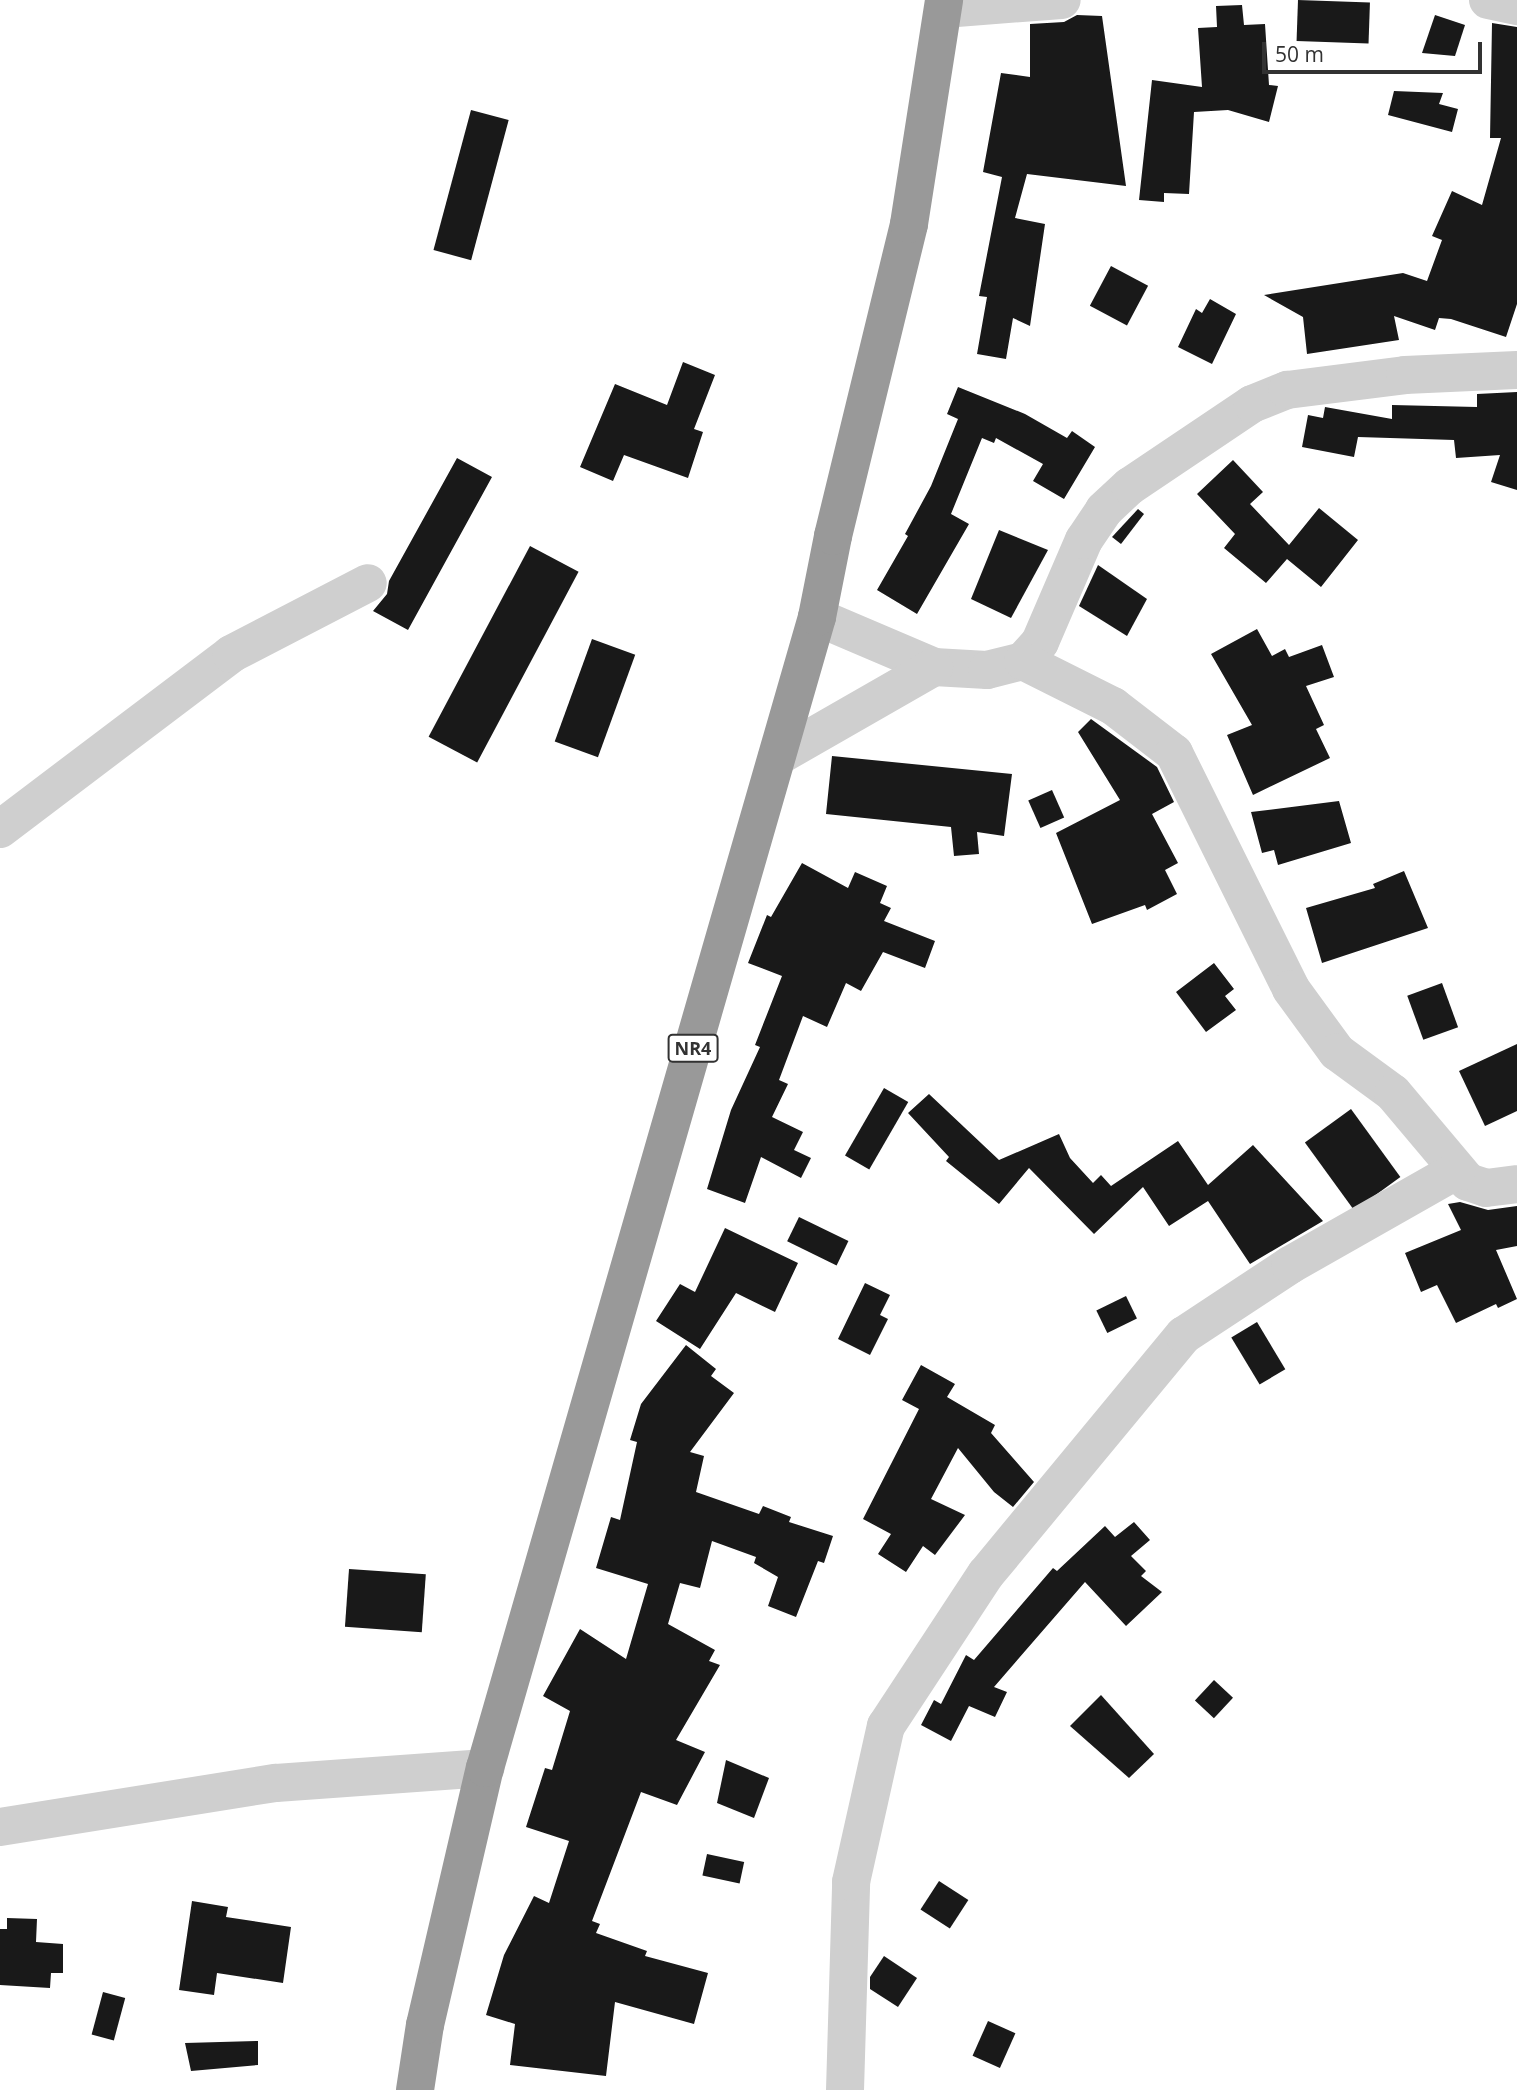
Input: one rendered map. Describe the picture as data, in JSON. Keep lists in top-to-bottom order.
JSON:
{
  "streets": {
    "highway": ["NR4"]
  },
  "scale_bar": "50 m"
}
